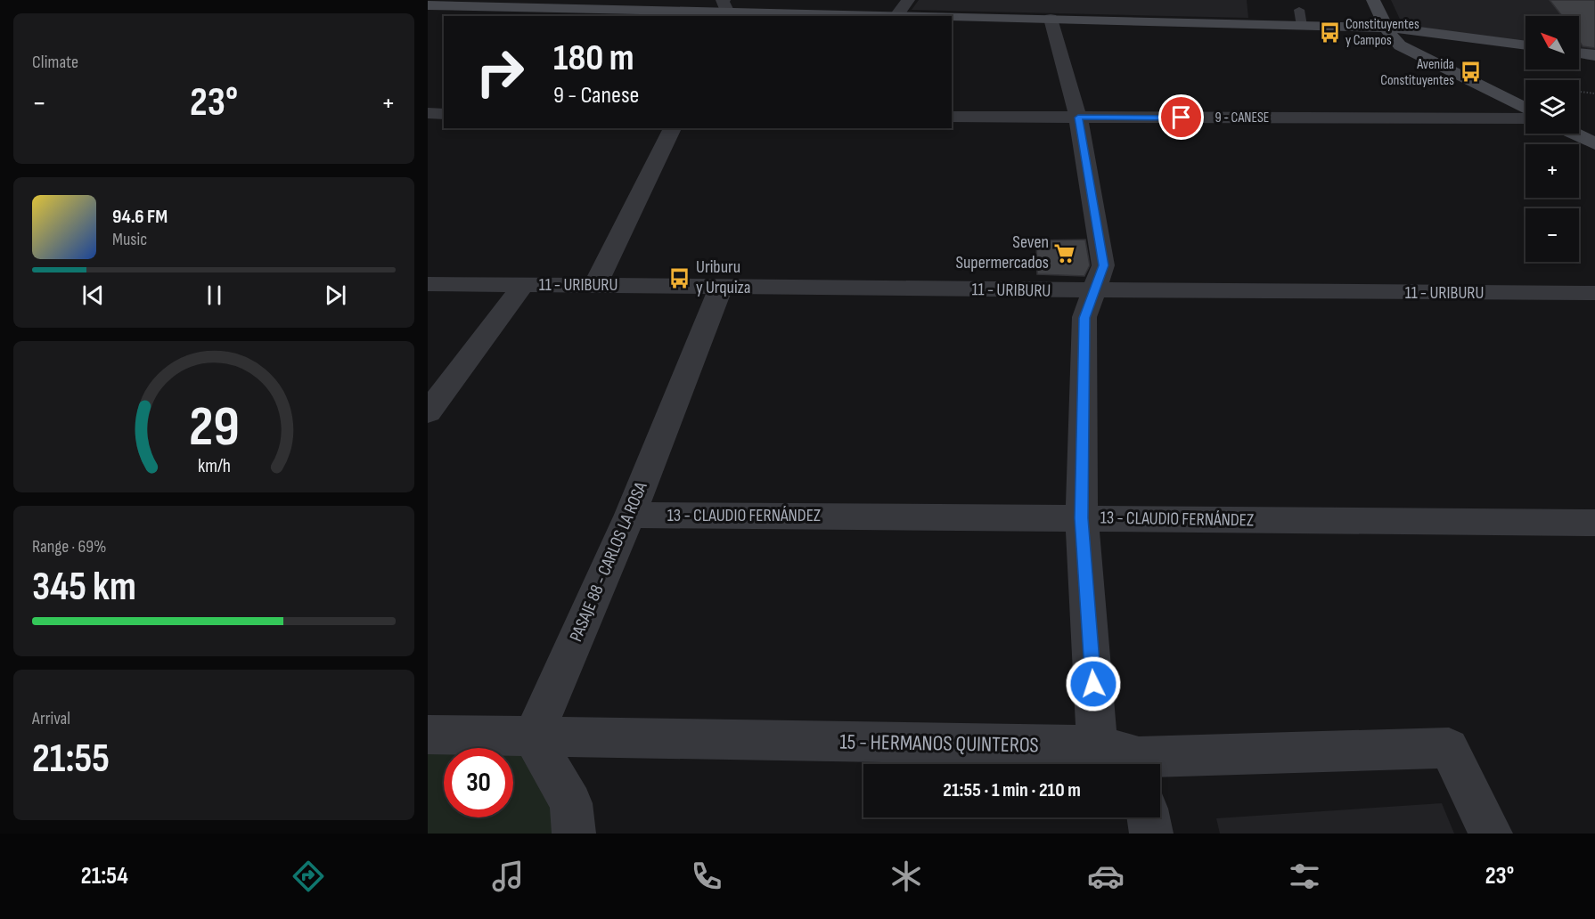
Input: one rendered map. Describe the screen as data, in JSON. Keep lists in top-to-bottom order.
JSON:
{
  "streets": {
    "street": [
      "9 - CANESE",
      "11 - URIBURU",
      "13 - CLAUDIO FERNÁNDEZ",
      "PASAJE 88 - CARLOS LA ROSA",
      "15 - HERMANOS QUINTEROS"
    ]
  },
  "crossings": [
    ["11 - URIBURU", "PASAJE 88 - CARLOS LA ROSA"],
    ["13 - CLAUDIO FERNÁNDEZ", "PASAJE 88 - CARLOS LA ROSA"],
    ["PASAJE 88 - CARLOS LA ROSA", "15 - HERMANOS QUINTEROS"]
  ],
  "places": {
    "bus stop": ["Constituyentes y Campos", "Avenida Constituyentes", "Uriburu y Urquiza"],
    "supermarket": ["Seven Supermercados"]
  },
  "north": "top left",
  "page": {
    "tile": [
      "Climate",
      ["Range · 69%", "345 km"],
      ["Arrival", "21:55"]
    ],
    "map_buttons": ["+", "−"],
    "turn": ["180 m", "9 - Canese"],
    "heat": ["−", "23°", "+"],
    "song": ["94.6 FM", "Music"],
    "limit": "30",
    "trip": "21:55 · 1 min · 210 m",
    "tabs": ["21:54", "23°"],
    "gauge": ["29", "km/h"]
  }
}
